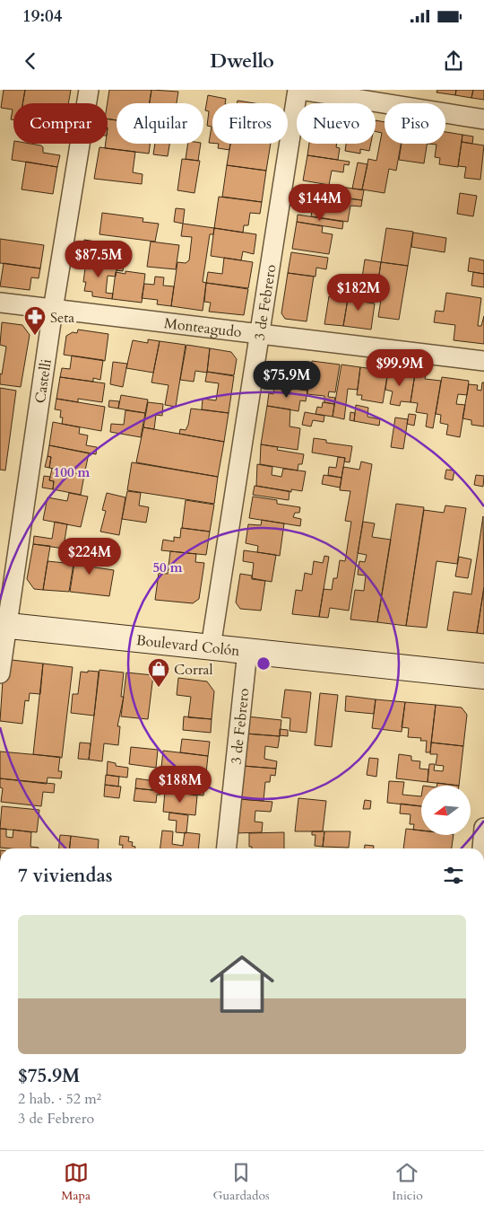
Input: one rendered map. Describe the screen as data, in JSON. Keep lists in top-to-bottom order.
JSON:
{
  "streets": {
    "main road": ["Boulevard Colón"],
    "street": ["3 de Febrero", "Monteagudo", "Castelli"]
  },
  "crossings": [
    ["3 de Febrero", "Monteagudo"],
    ["3 de Febrero", "Boulevard Colón"],
    ["Monteagudo", "Castelli"],
    ["Castelli", "Boulevard Colón"]
  ],
  "places": {
    "pharmacy": ["Seta"],
    "shop": ["Corral"]
  },
  "north": "left",
  "page": {
    "status": "19:04",
    "header": "Dwello",
    "chip": [
      "Comprar",
      "Alquilar",
      "Filtros",
      "Nuevo",
      "Piso"
    ],
    "price": [
      "$144M",
      "$87.5M",
      "$182M",
      "$99.9M",
      "$75.9M",
      "$224M",
      "$188M"
    ],
    "heading": "7 viviendas",
    "list": [
      {
        "name": "$75.9M",
        "note": "2 hab. · 52 m² · 3 de Febrero"
      }
    ],
    "tabs": ["Mapa", "Guardados", "Inicio"]
  },
  "rings": ["100 m", "50 m"]
}
